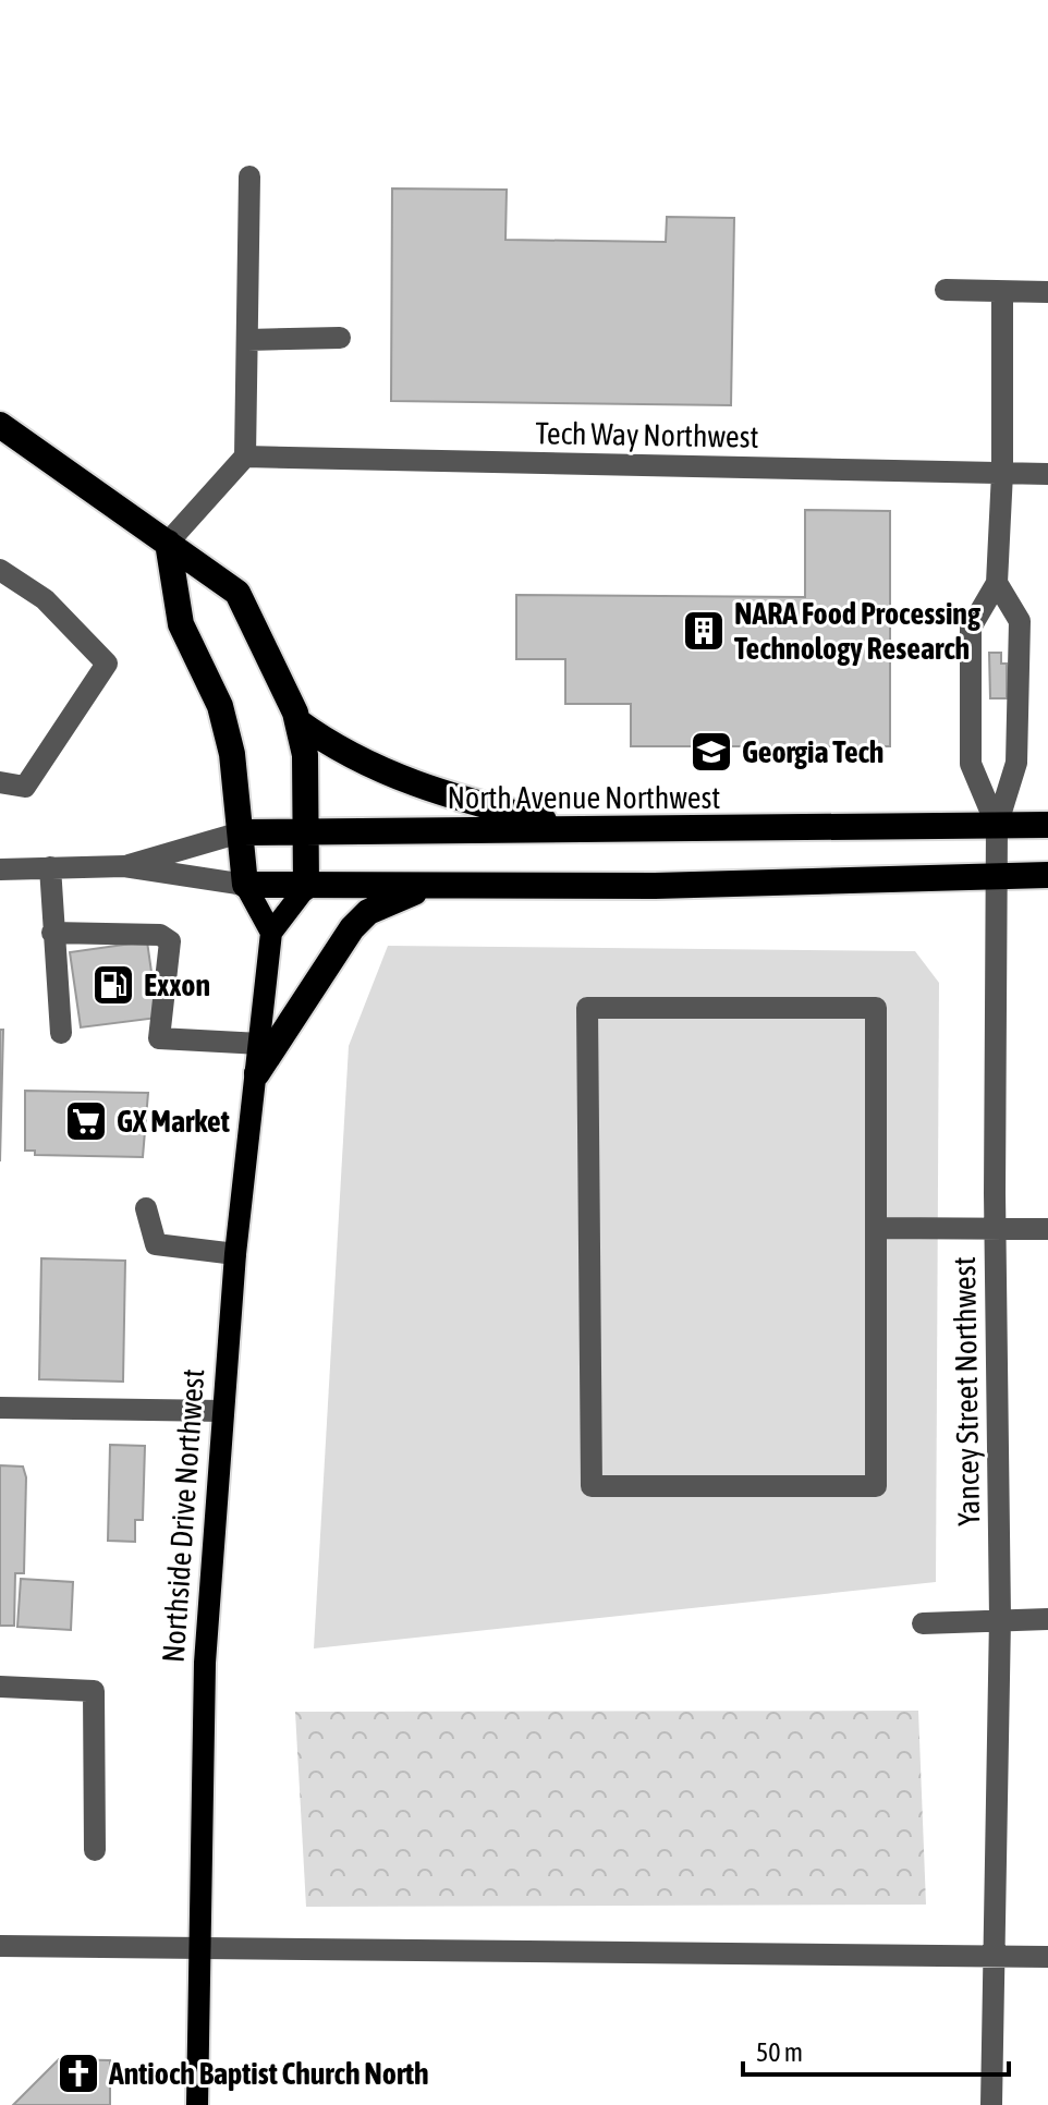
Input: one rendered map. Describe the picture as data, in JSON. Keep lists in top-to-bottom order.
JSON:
{
  "streets": {
    "highway": ["North Avenue Northwest"],
    "main road": ["Northside Drive Northwest"],
    "street": ["Tech Way Northwest", "Yancey Street Northwest"]
  },
  "crossings": [
    ["North Avenue Northwest", "Yancey Street Northwest"]
  ],
  "places": {
    "building": ["NARA Food Processing Technology Research"],
    "school or university": ["Georgia Tech"],
    "fuel station": ["Exxon"],
    "supermarket": ["GX Market"],
    "church": ["Antioch Baptist Church North"]
  },
  "scale_bar": "50 m"
}
